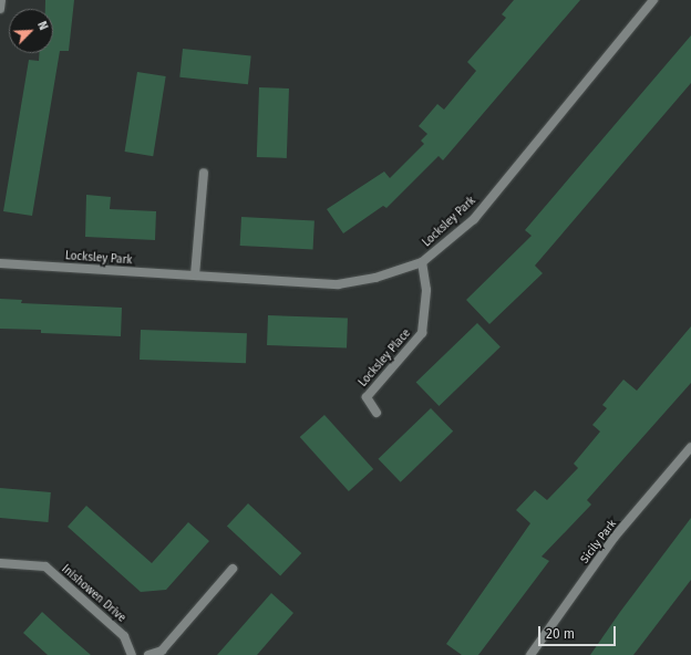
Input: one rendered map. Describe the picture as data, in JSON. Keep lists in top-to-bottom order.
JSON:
{
  "streets": {
    "street": [
      "Locksley Park",
      "Locksley Place",
      "Sicily Park",
      "Inishowen Drive"
    ]
  },
  "crossings": [
    ["Locksley Park", "Locksley Place"]
  ],
  "scale_bar": "20 m",
  "north": "top right"
}
